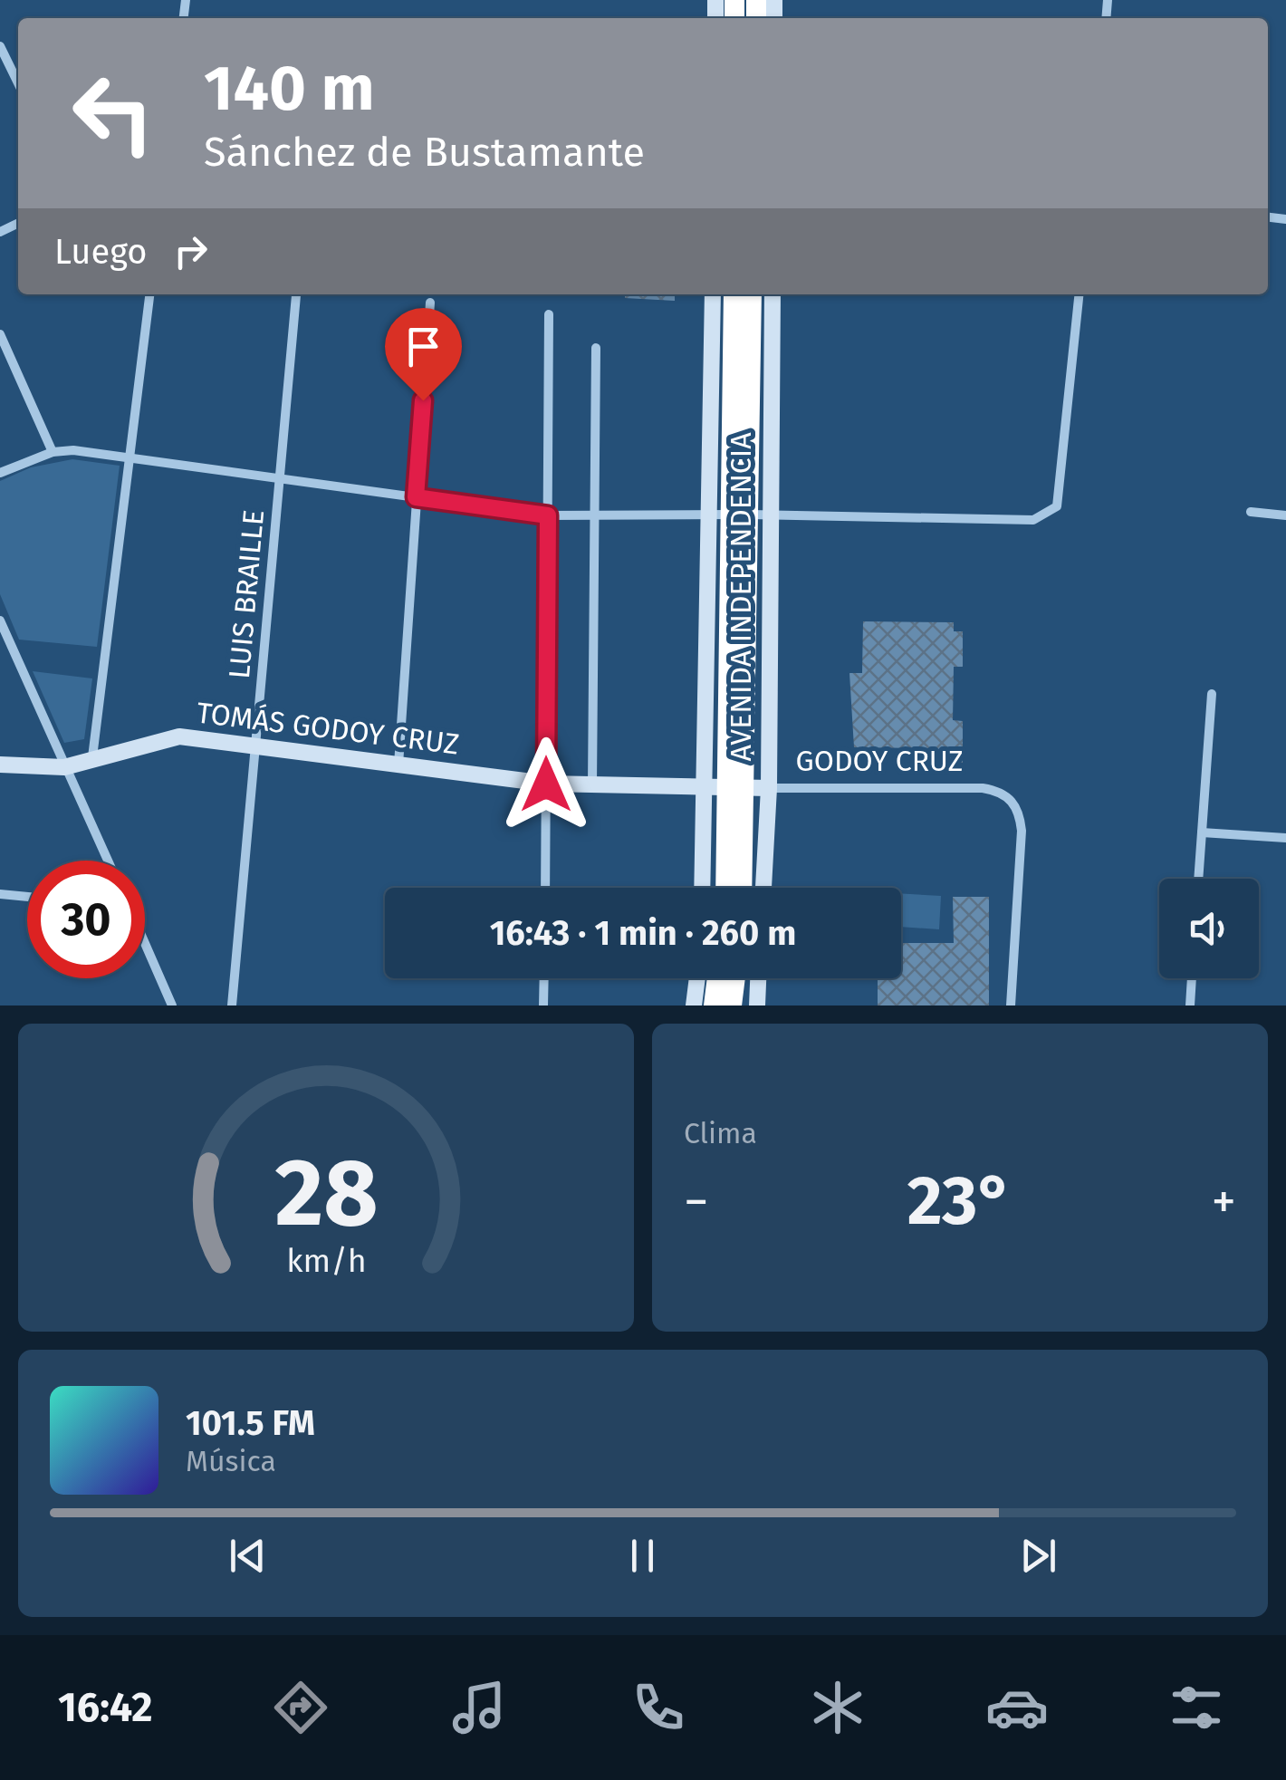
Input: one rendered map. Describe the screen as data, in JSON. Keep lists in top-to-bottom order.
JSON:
{
  "streets": {
    "highway": ["AVENIDA INDEPENDENCIA"],
    "main road": ["TOMÁS GODOY CRUZ", "GODOY CRUZ"],
    "street": ["LUIS BRAILLE"]
  },
  "crossings": [
    ["LUIS BRAILLE", "TOMÁS GODOY CRUZ"],
    ["AVENIDA INDEPENDENCIA", "TOMÁS GODOY CRUZ"],
    ["AVENIDA INDEPENDENCIA", "GODOY CRUZ"],
    ["TOMÁS GODOY CRUZ", "GODOY CRUZ"]
  ],
  "page": {
    "turn": ["140 m", "Sánchez de Bustamante"],
    "then": "Luego",
    "limit": "30",
    "trip": "16:43 · 1 min · 260 m",
    "tile": "Clima",
    "heat": ["−", "23°", "+"],
    "song": ["101.5 FM", "Música"],
    "tabs": "16:42",
    "gauge": ["28", "km/h"]
  }
}
